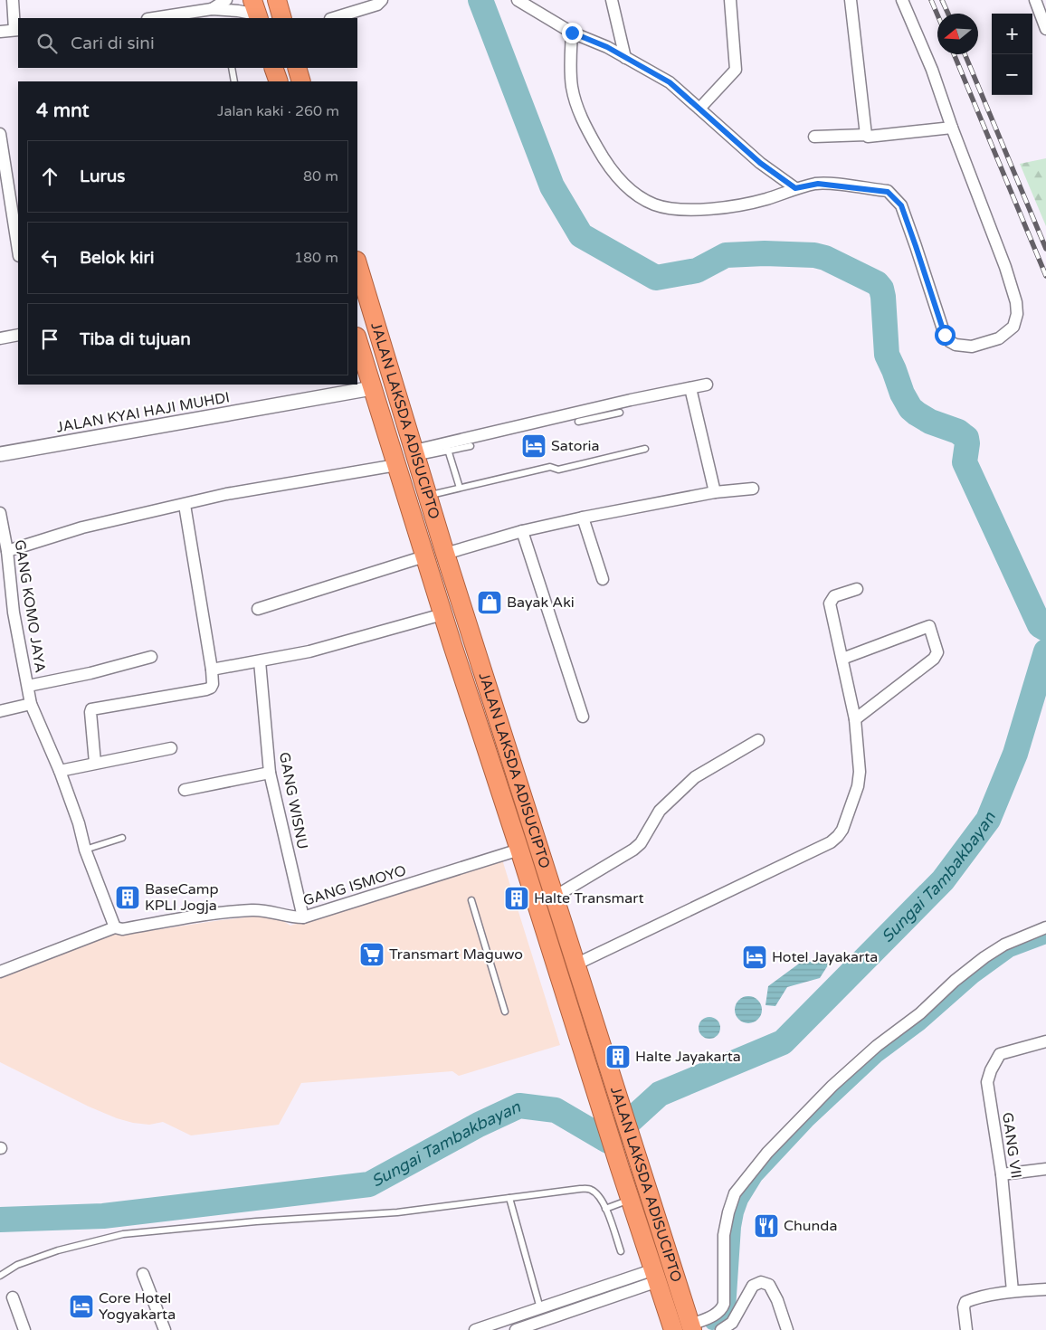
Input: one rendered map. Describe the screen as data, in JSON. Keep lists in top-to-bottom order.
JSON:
{
  "streets": {
    "highway": ["JALAN LAKSDA ADISUCIPTO"],
    "street": [
      "JALAN KYAI HAJI MUHDI",
      "GANG KOMO JAYA",
      "GANG WISNU",
      "GANG ISMOYO",
      "GANG VII"
    ]
  },
  "crossings": [
    ["JALAN KYAI HAJI MUHDI", "JALAN LAKSDA ADISUCIPTO"],
    ["JALAN LAKSDA ADISUCIPTO", "GANG ISMOYO"],
    ["GANG KOMO JAYA", "GANG ISMOYO"],
    ["GANG WISNU", "GANG ISMOYO"]
  ],
  "water": ["Sungai Tambakbayan"],
  "places": {
    "hotel": ["Satoria", "Hotel Jayakarta", "Core Hotel Yogyakarta"],
    "shop": ["Bayak Aki"],
    "building": ["BaseCamp KPLI Jogja", "Halte Transmart", "Halte Jayakarta"],
    "supermarket": ["Transmart Maguwo"],
    "restaurant": ["Chunda"]
  },
  "north": "left",
  "page": {
    "map_buttons": ["+", "−"],
    "search": "Cari di sini",
    "heading": ["4 mnt", "Jalan kaki · 260 m"],
    "list": [
      ["Lurus", "80 m"],
      ["Belok kiri", "180 m"],
      "Tiba di tujuan"
    ]
  }
}
